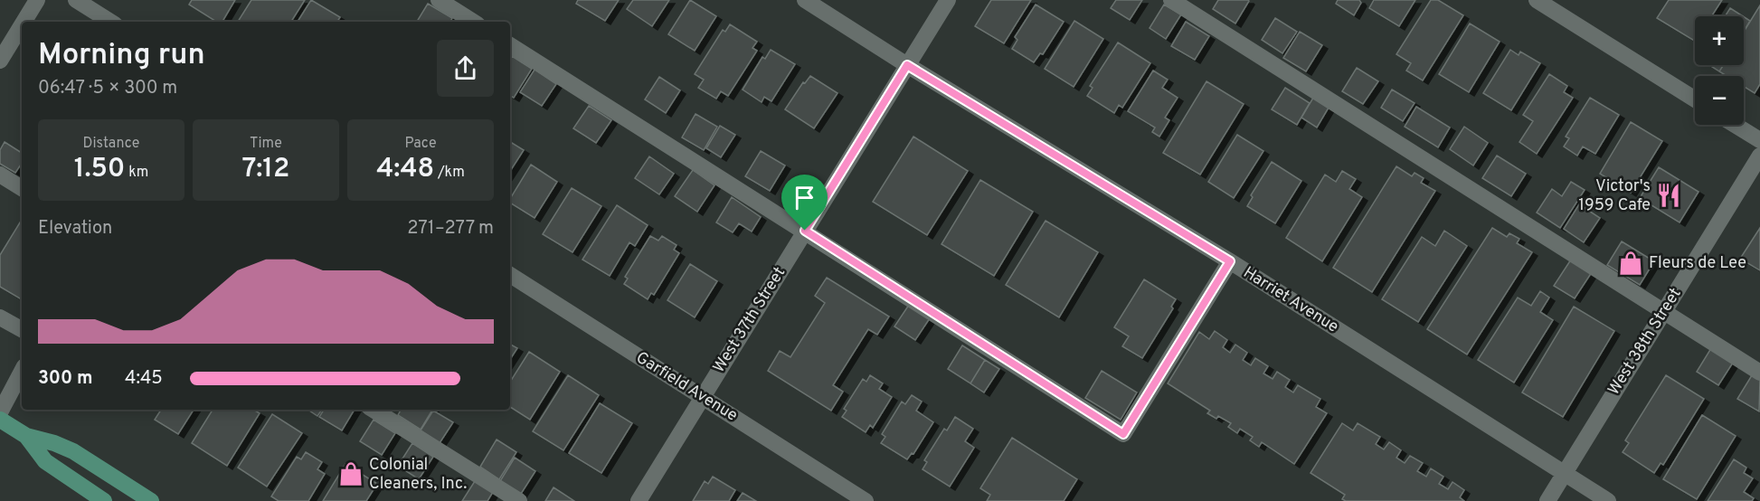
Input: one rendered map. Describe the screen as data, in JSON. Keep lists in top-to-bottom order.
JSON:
{
  "streets": {
    "street": [
      "Harriet Avenue",
      "West 37th Street",
      "West 38th Street",
      "Garfield Avenue"
    ]
  },
  "crossings": [
    ["Harriet Avenue", "West 37th Street"],
    ["Harriet Avenue", "West 38th Street"],
    ["West 37th Street", "Garfield Avenue"]
  ],
  "places": {
    "restaurant": ["Victor's 1959 Cafe"],
    "shop": ["Fleurs de Lee", "Colonial Cleaners, Inc."]
  },
  "page": {
    "map_buttons": ["+", "−"],
    "heading": ["Morning run", "06:47 · 5 × 300 m"],
    "stats": [
      ["Distance", "1.50 km"],
      ["Time", "7:12"],
      ["Pace", "4:48 /km"]
    ],
    "chart": ["Elevation", "271–277 m"],
    "list": [
      {
        "name": "300 m",
        "note": "4:45"
      }
    ]
  }
}
